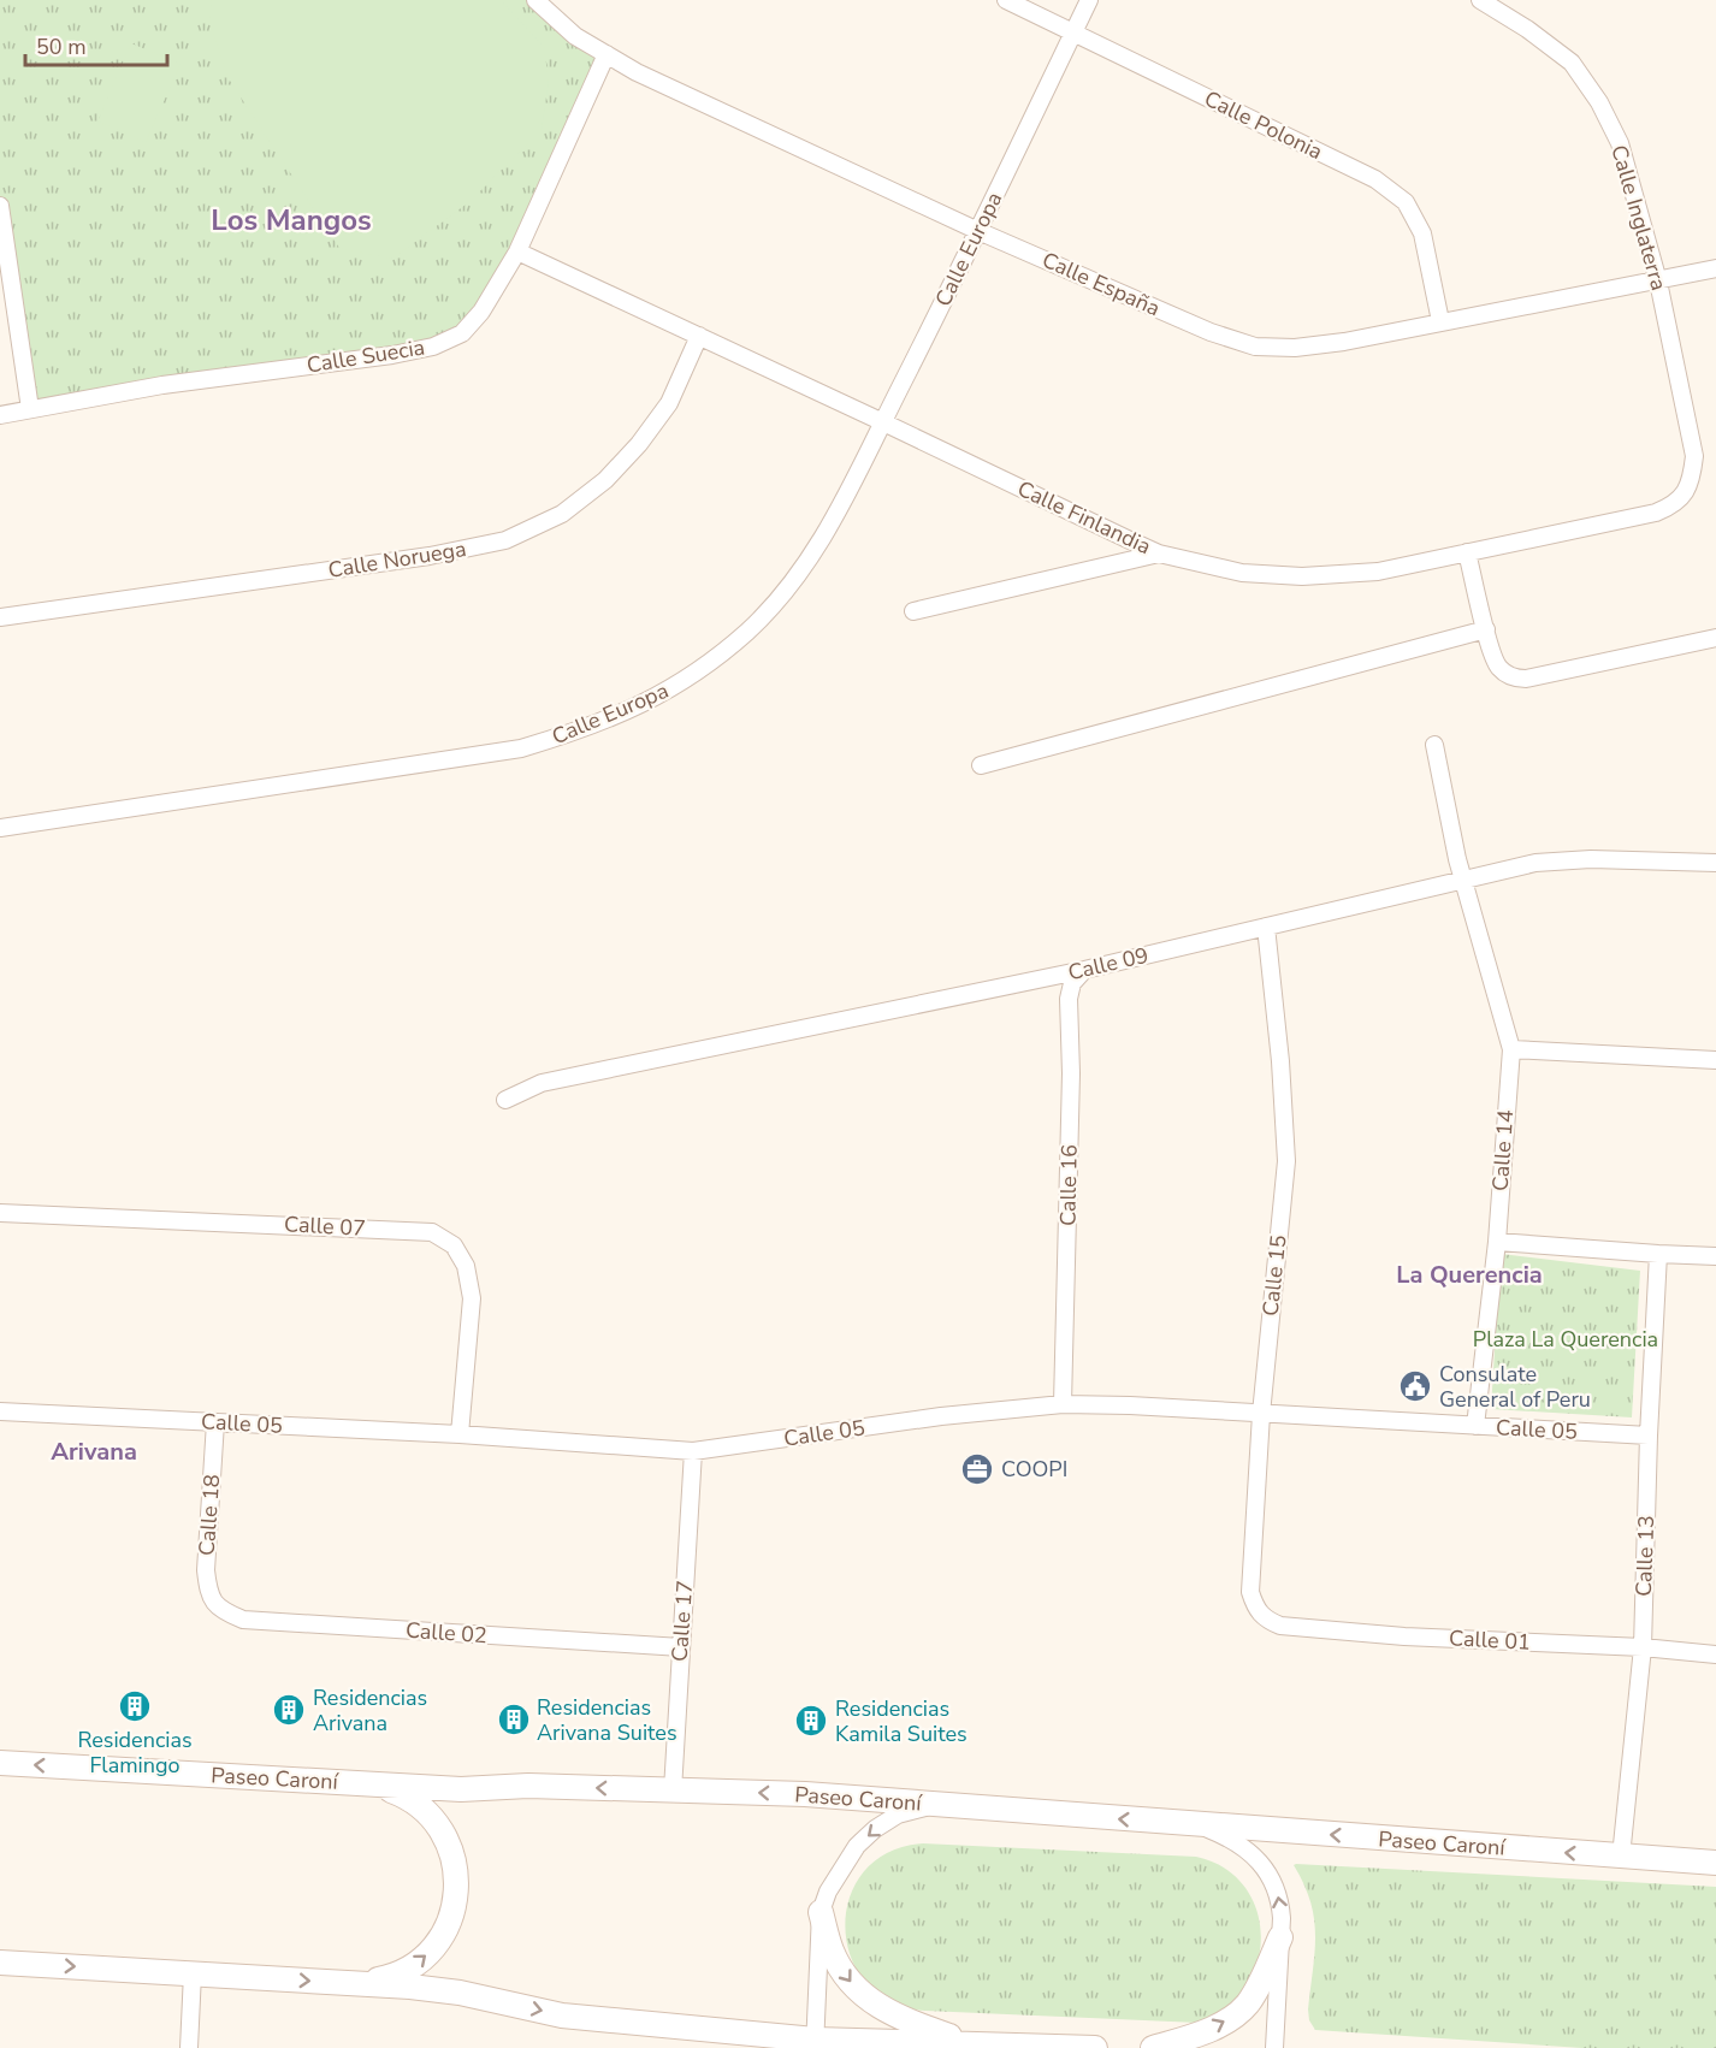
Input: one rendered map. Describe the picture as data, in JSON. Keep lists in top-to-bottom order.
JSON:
{
  "streets": {
    "street": [
      "Calle Polonia",
      "Calle Inglaterra",
      "Calle Europa",
      "Calle España",
      "Calle Suecia",
      "Calle Finlandia",
      "Calle Noruega",
      "Calle 09",
      "Calle 14",
      "Calle 16",
      "Calle 07",
      "Calle 15",
      "Calle 05",
      "Calle 18",
      "Calle 13",
      "Calle 17",
      "Calle 02",
      "Calle 01",
      "Paseo Caroní"
    ]
  },
  "crossings": [
    ["Calle Polonia", "Calle Europa"],
    ["Calle Polonia", "Calle España"],
    ["Calle Inglaterra", "Calle España"],
    ["Calle Inglaterra", "Calle Finlandia"],
    ["Calle Europa", "Calle España"],
    ["Calle Europa", "Calle Finlandia"],
    ["Calle España", "Calle Suecia"],
    ["Calle Suecia", "Calle Finlandia"],
    ["Calle Finlandia", "Calle Noruega"],
    ["Calle 09", "Calle 14"],
    ["Calle 09", "Calle 16"],
    ["Calle 09", "Calle 15"],
    ["Calle 14", "Calle 05"],
    ["Calle 16", "Calle 05"],
    ["Calle 07", "Calle 05"],
    ["Calle 15", "Calle 05"],
    ["Calle 15", "Calle 01"],
    ["Calle 05", "Calle 18"],
    ["Calle 05", "Calle 13"],
    ["Calle 05", "Calle 17"],
    ["Calle 18", "Calle 02"],
    ["Calle 13", "Calle 01"],
    ["Calle 13", "Paseo Caroní"],
    ["Calle 17", "Calle 02"],
    ["Calle 17", "Paseo Caroní"]
  ],
  "districts": ["Los Mangos", "La Querencia", "Arivana"],
  "parks": ["Plaza La Querencia"],
  "places": {
    "public building": ["Consulate General of Peru"],
    "office": ["COOPI"],
    "building": [
      "Residencias Flamingo",
      "Residencias Arivana",
      "Residencias Arivana Suites",
      "Residencias Kamila Suites"
    ]
  },
  "scale_bar": "50 m"
}
